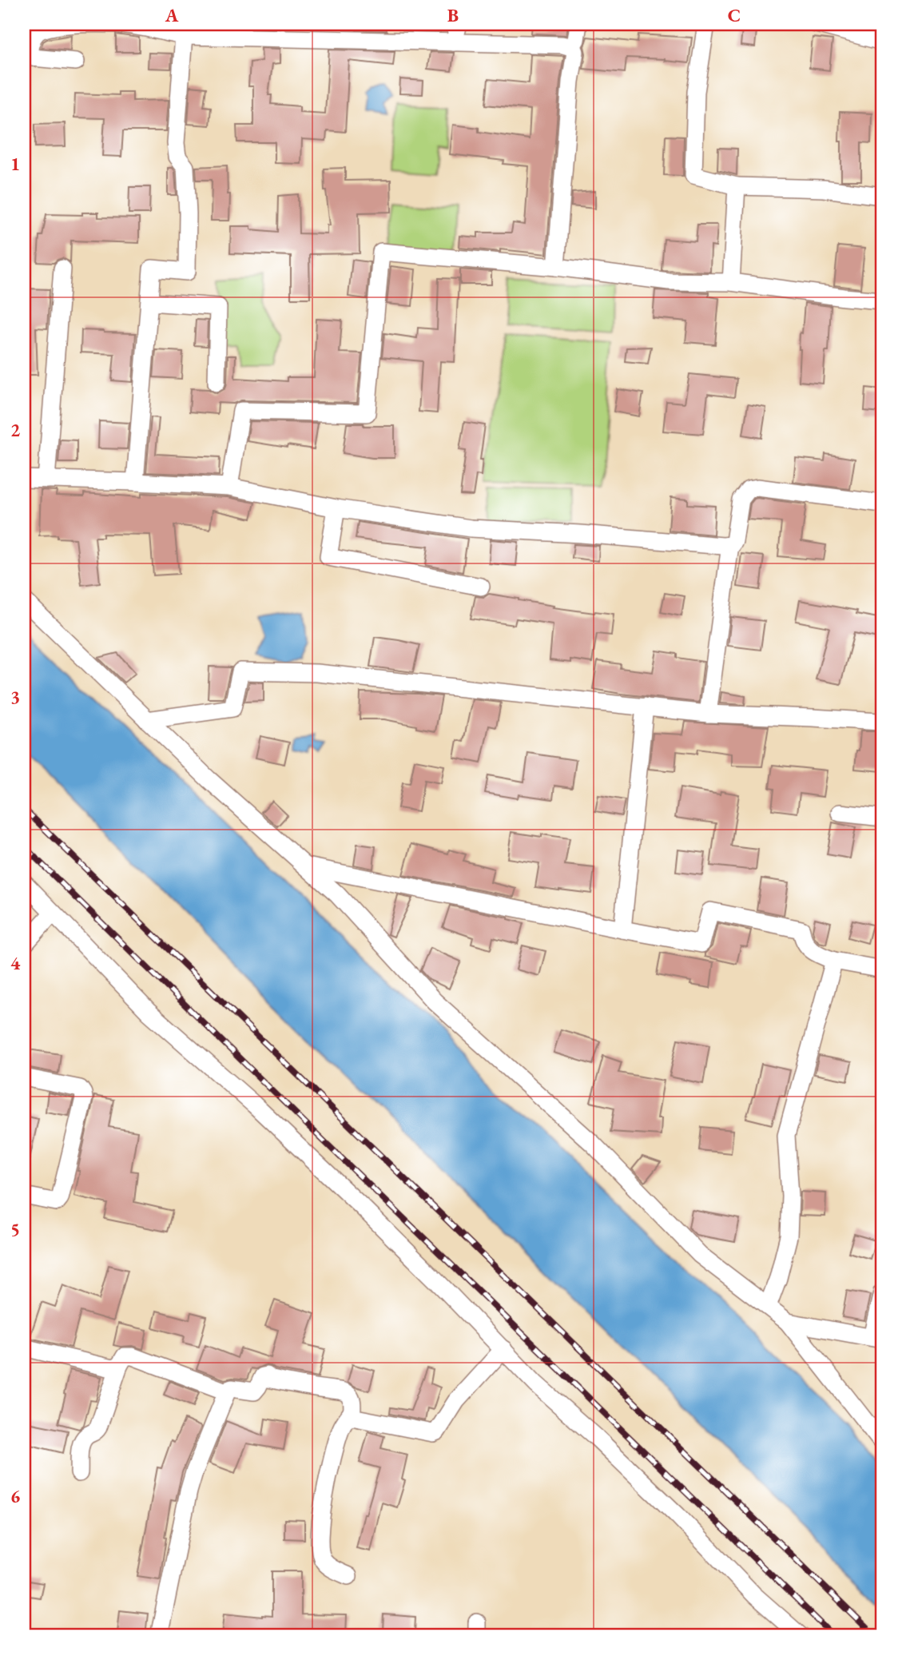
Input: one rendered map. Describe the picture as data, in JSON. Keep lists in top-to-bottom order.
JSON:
{
  "grid": {
    "columns": ["A", "B", "C"],
    "rows": [
      "1",
      "2",
      "3",
      "4",
      "5",
      "6"
    ]
  }
}
